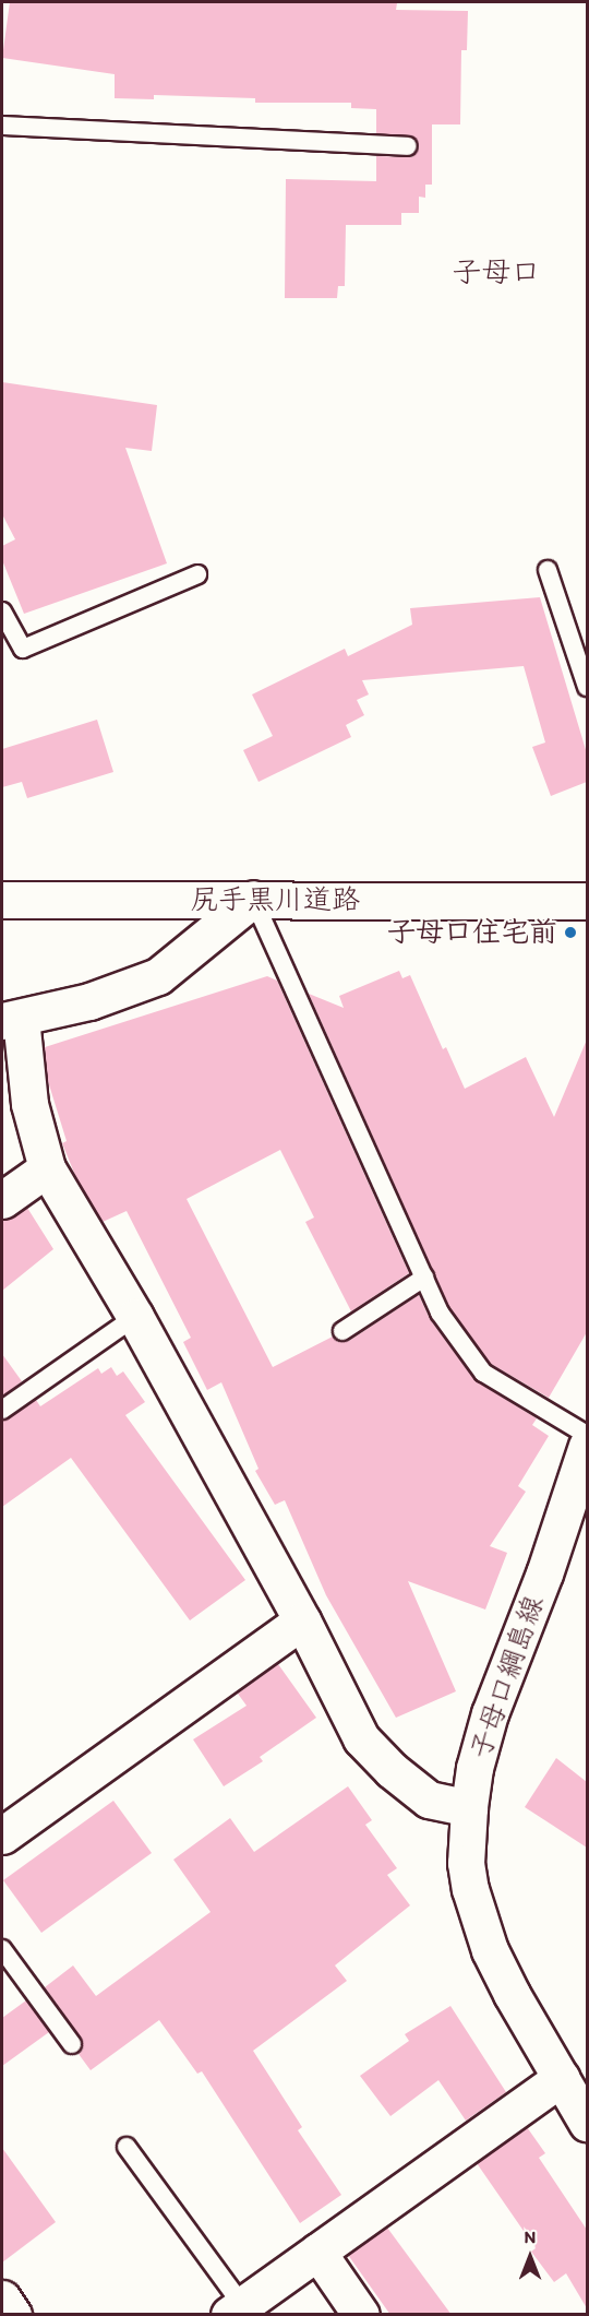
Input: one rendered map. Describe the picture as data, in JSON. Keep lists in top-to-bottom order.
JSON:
{
  "streets": {
    "street": ["尻手黒川道路", "子母口綱島線"]
  },
  "districts": ["子母口"],
  "places": ["子母口住宅前"],
  "north": "top"
}
